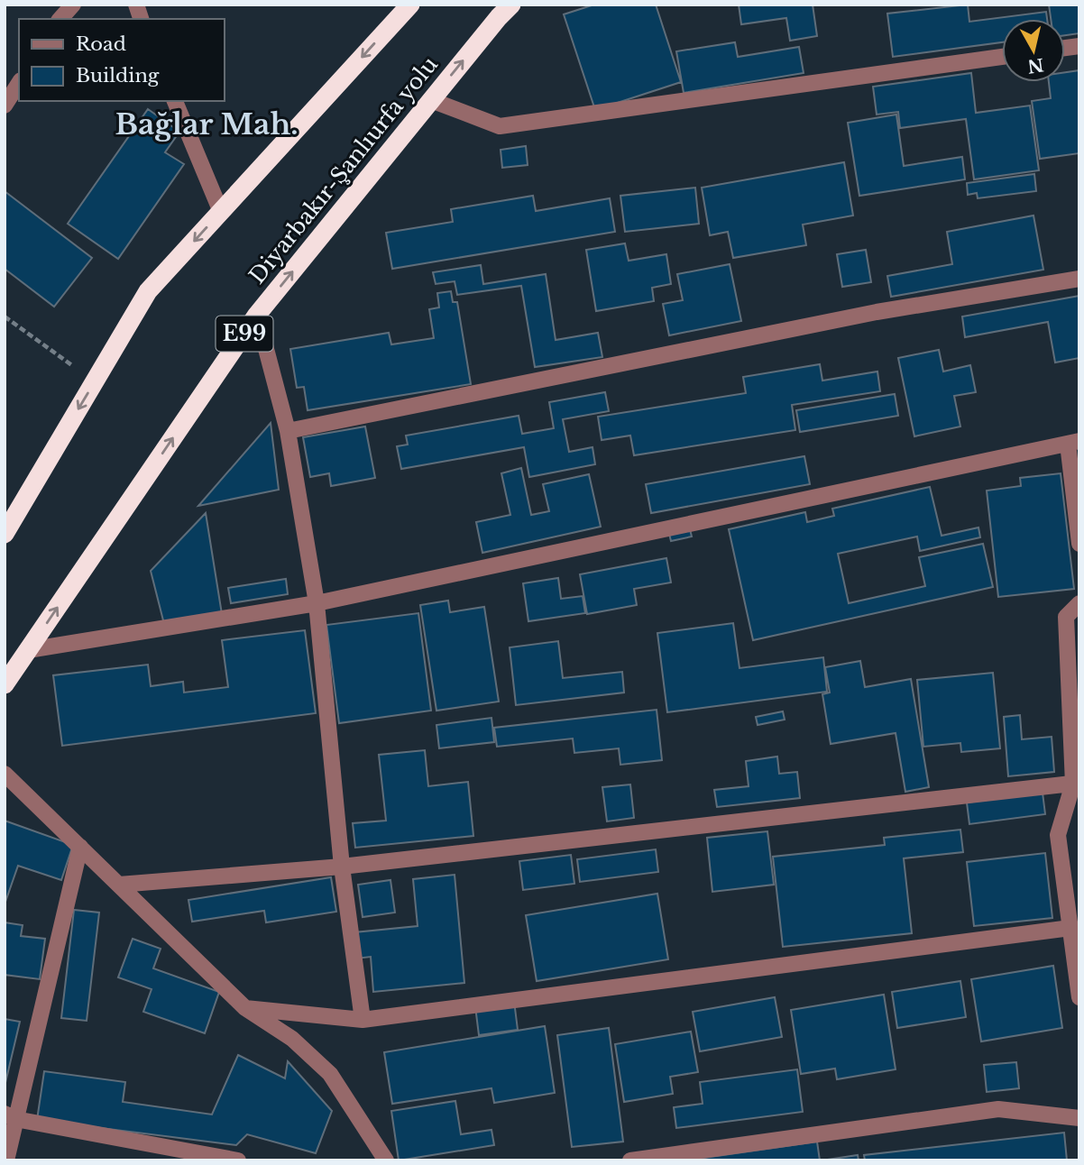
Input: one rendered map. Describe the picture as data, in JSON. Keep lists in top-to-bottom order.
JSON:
{
  "streets": {
    "highway": ["Diyarbakır-Şanlıurfa yolu", "E99"]
  },
  "districts": ["Bağlar Mah."],
  "legend": ["Road", "Building"],
  "north": "bottom"
}
